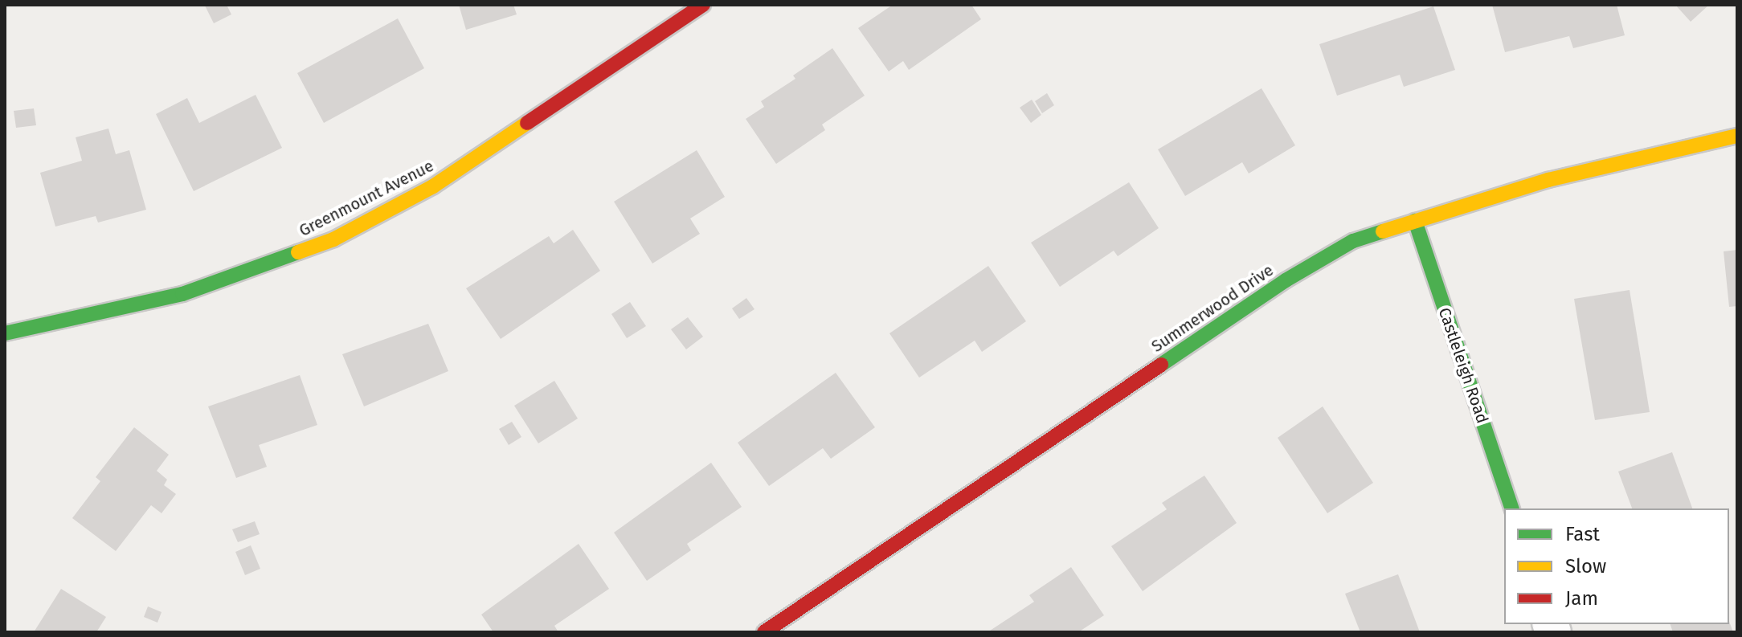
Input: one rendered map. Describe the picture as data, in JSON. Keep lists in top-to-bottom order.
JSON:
{
  "streets": {
    "street": ["Greenmount Avenue", "Summerwood Drive", "Castleleigh Road"]
  },
  "crossings": [
    ["Summerwood Drive", "Castleleigh Road"]
  ],
  "legend": ["Fast", "Slow", "Jam"]
}
